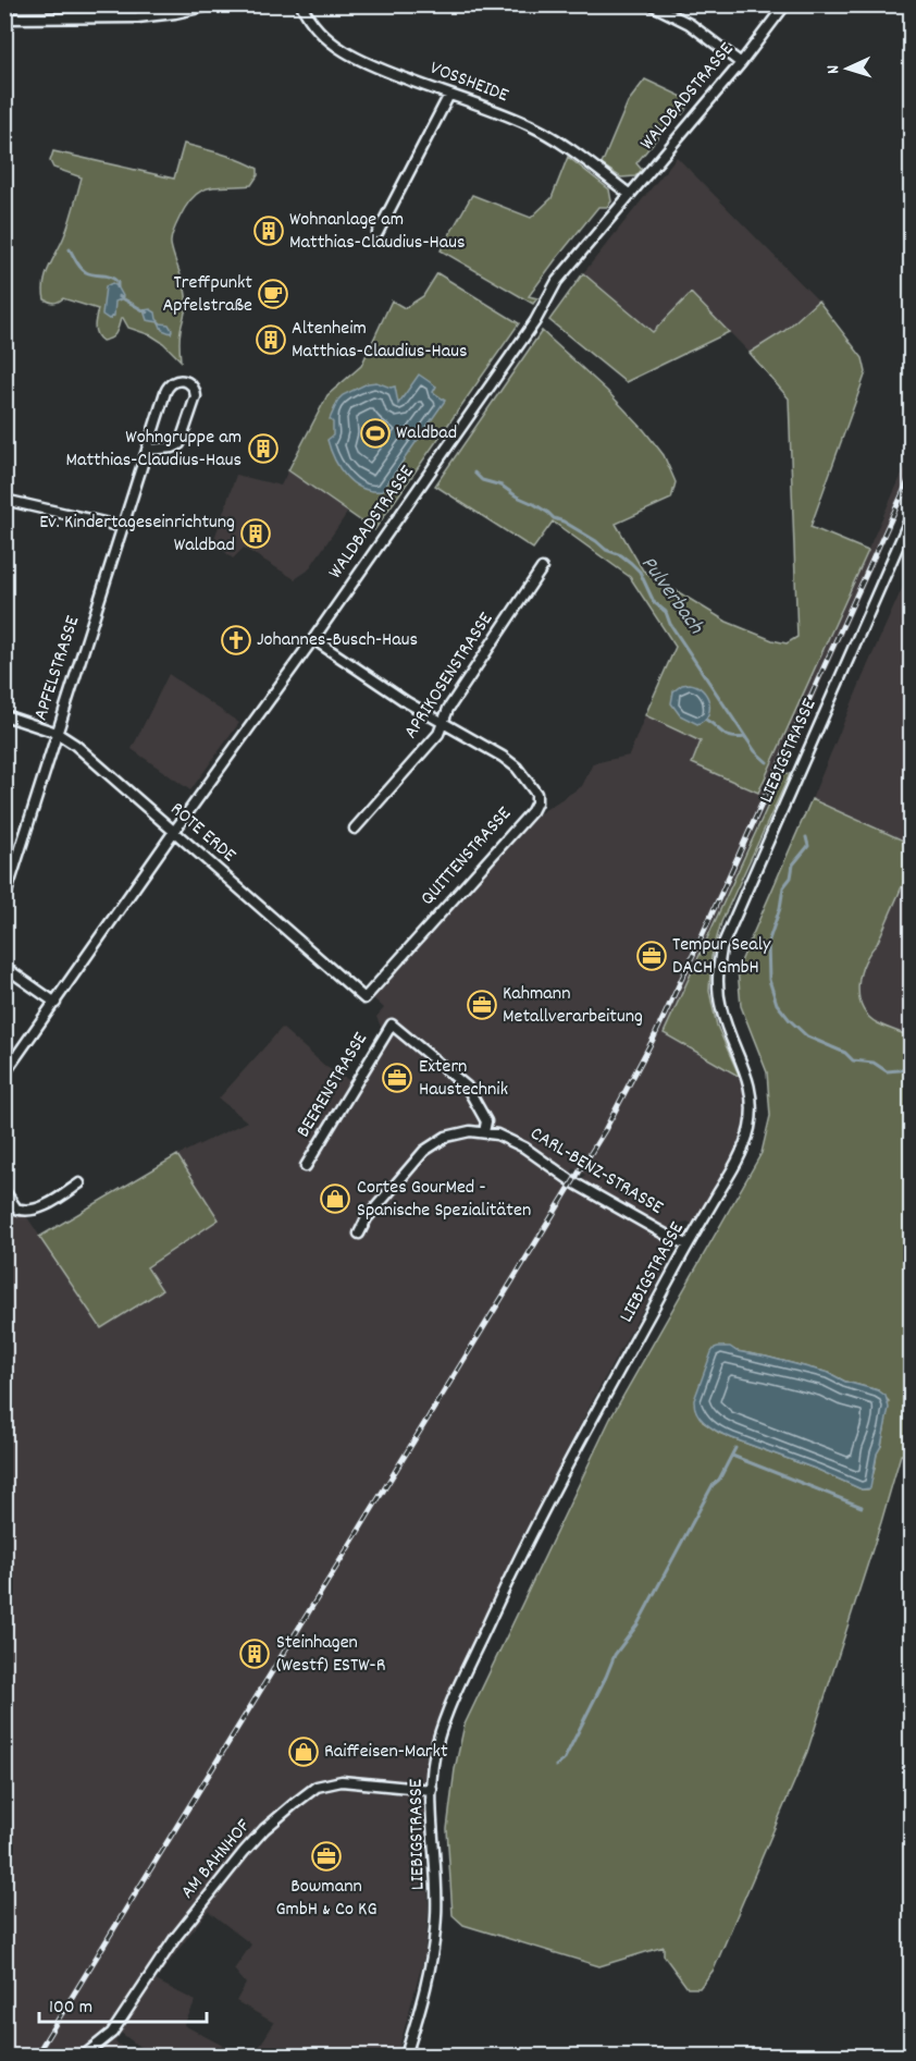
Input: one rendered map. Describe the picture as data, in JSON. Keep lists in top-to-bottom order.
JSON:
{
  "streets": {
    "street": [
      "VOSSHEIDE",
      "WALDBADSTRASSE",
      "APFELSTRASSE",
      "APRIKOSENSTRASSE",
      "LIEBIGSTRASSE",
      "ROTE ERDE",
      "QUITTENSTRASSE",
      "BEERENSTRASSE",
      "CARL-BENZ-STRASSE",
      "AM BAHNHOF"
    ]
  },
  "crossings": [
    ["VOSSHEIDE", "WALDBADSTRASSE"],
    ["WALDBADSTRASSE", "ROTE ERDE"],
    ["WALDBADSTRASSE", "QUITTENSTRASSE"],
    ["APFELSTRASSE", "ROTE ERDE"],
    ["APRIKOSENSTRASSE", "QUITTENSTRASSE"],
    ["LIEBIGSTRASSE", "CARL-BENZ-STRASSE"],
    ["LIEBIGSTRASSE", "AM BAHNHOF"],
    ["ROTE ERDE", "QUITTENSTRASSE"],
    ["BEERENSTRASSE", "CARL-BENZ-STRASSE"]
  ],
  "water": ["Pulverbach"],
  "places": {
    "building": [
      "Wohnanlage am Matthias-Claudius-Haus",
      "Altenheim Matthias-Claudius-Haus",
      "Wohngruppe am Matthias-Claudius-Haus",
      "Ev. Kindertageseinrichtung Waldbad",
      "Steinhagen (Westf) ESTW-R"
    ],
    "cafe": ["Treffpunkt Apfelstraße"],
    "sports": ["Waldbad"],
    "church": ["Johannes-Busch-Haus"],
    "office": [
      "Tempur Sealy DACH GmbH",
      "Kahmann Metallverarbeitung",
      "Extern Haustechnik",
      "Bowmann GmbH & Co KG"
    ],
    "shop": ["Cortes GourMed - Spanische Spezialitäten", "Raiffeisen-Markt"]
  },
  "scale_bar": "100 m",
  "north": "left"
}
